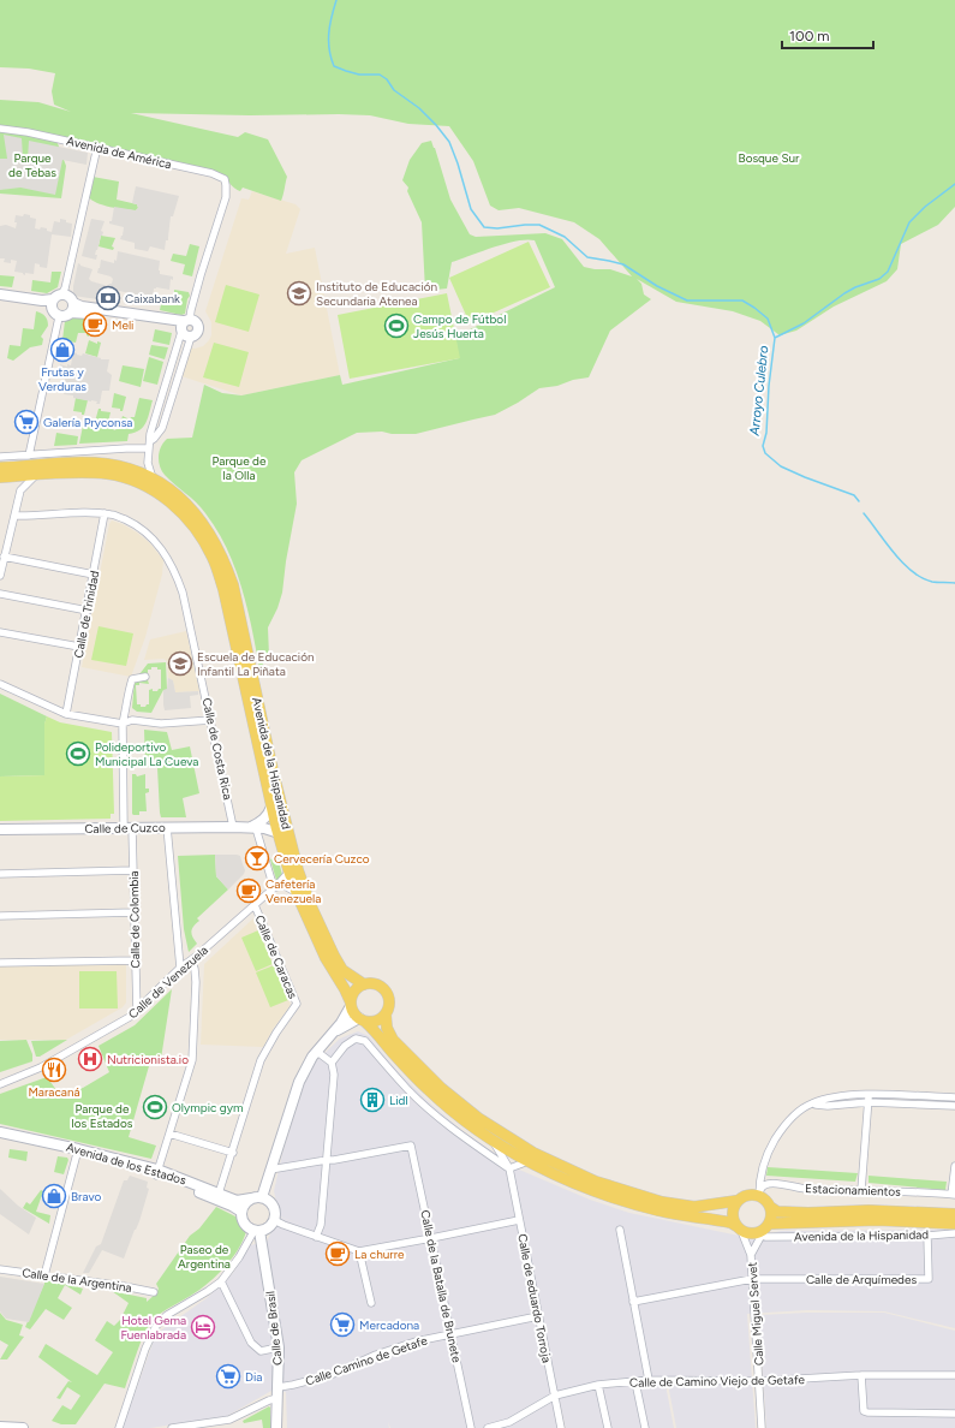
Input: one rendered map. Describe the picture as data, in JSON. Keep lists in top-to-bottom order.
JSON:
{
  "streets": {
    "main road": ["Avenida de la Hispanidad"],
    "street": [
      "Avenida de América",
      "Calle de Trinidad",
      "Calle de Costa Rica",
      "Calle de Cuzco",
      "Calle de Colombia",
      "Calle de Caracas",
      "Calle de Venezuela",
      "Avenida de los Estados",
      "Estacionamientos",
      "Calle de Arquímedes",
      "Calle de la Argentina",
      "Calle de la Batalla de Brunete",
      "Calle de eduardo Torroja",
      "Calle Miguel Servet",
      "Calle de Brasil",
      "Calle Camino de Getafe",
      "Calle de Camino Viejo de Getafe"
    ]
  },
  "crossings": [
    ["Calle de Trinidad", "Calle de Costa Rica"],
    ["Calle de Costa Rica", "Calle de Cuzco"],
    ["Avenida de la Hispanidad", "Calle de Cuzco"],
    ["Avenida de la Hispanidad", "Calle de Venezuela"],
    ["Avenida de la Hispanidad", "Estacionamientos"],
    ["Avenida de la Hispanidad", "Calle de Arquímedes"],
    ["Avenida de la Hispanidad", "Calle Miguel Servet"],
    ["Calle de Cuzco", "Calle de Colombia"],
    ["Calle de Colombia", "Calle de Venezuela"],
    ["Calle de Caracas", "Calle de Venezuela"],
    ["Calle de Caracas", "Avenida de los Estados"],
    ["Avenida de los Estados", "Calle de Brasil"],
    ["Estacionamientos", "Calle Miguel Servet"],
    ["Calle de Arquímedes", "Calle Miguel Servet"],
    ["Calle de la Batalla de Brunete", "Calle Camino de Getafe"],
    ["Calle de eduardo Torroja", "Calle Camino de Getafe"],
    ["Calle de eduardo Torroja", "Calle de Camino Viejo de Getafe"],
    ["Calle Miguel Servet", "Calle de Camino Viejo de Getafe"],
    ["Calle de Brasil", "Calle Camino de Getafe"]
  ],
  "water": ["Arroyo Culebro"],
  "parks": [
    "Parque de Tebas",
    "Bosque Sur",
    "Parque de la Olla",
    "Parque de los Estados",
    "Paseo de Argentina"
  ],
  "places": {
    "school or university": ["Instituto de Educación Secundaria Atenea", "Escuela de Educación Infantil La Piñata"],
    "bank": ["Caixabank"],
    "cafe": ["Meli", "Cafetería Venezuela", "La churre"],
    "sports": ["Campo de Fútbol Jesús Huerta", "Polideportivo Municipal La Cueva", "Olympic gym"],
    "shop": ["Frutas y Verduras", "Bravo"],
    "supermarket": ["Galería Pryconsa", "Mercadona", "Dia"],
    "bar": ["Cervecería Cuzco"],
    "hospital": ["Nutricionista.io"],
    "restaurant": ["Maracaná"],
    "building": ["Lidl"],
    "hotel": ["Hotel Gema Fuenlabrada"]
  },
  "scale_bar": "100 m"
}
